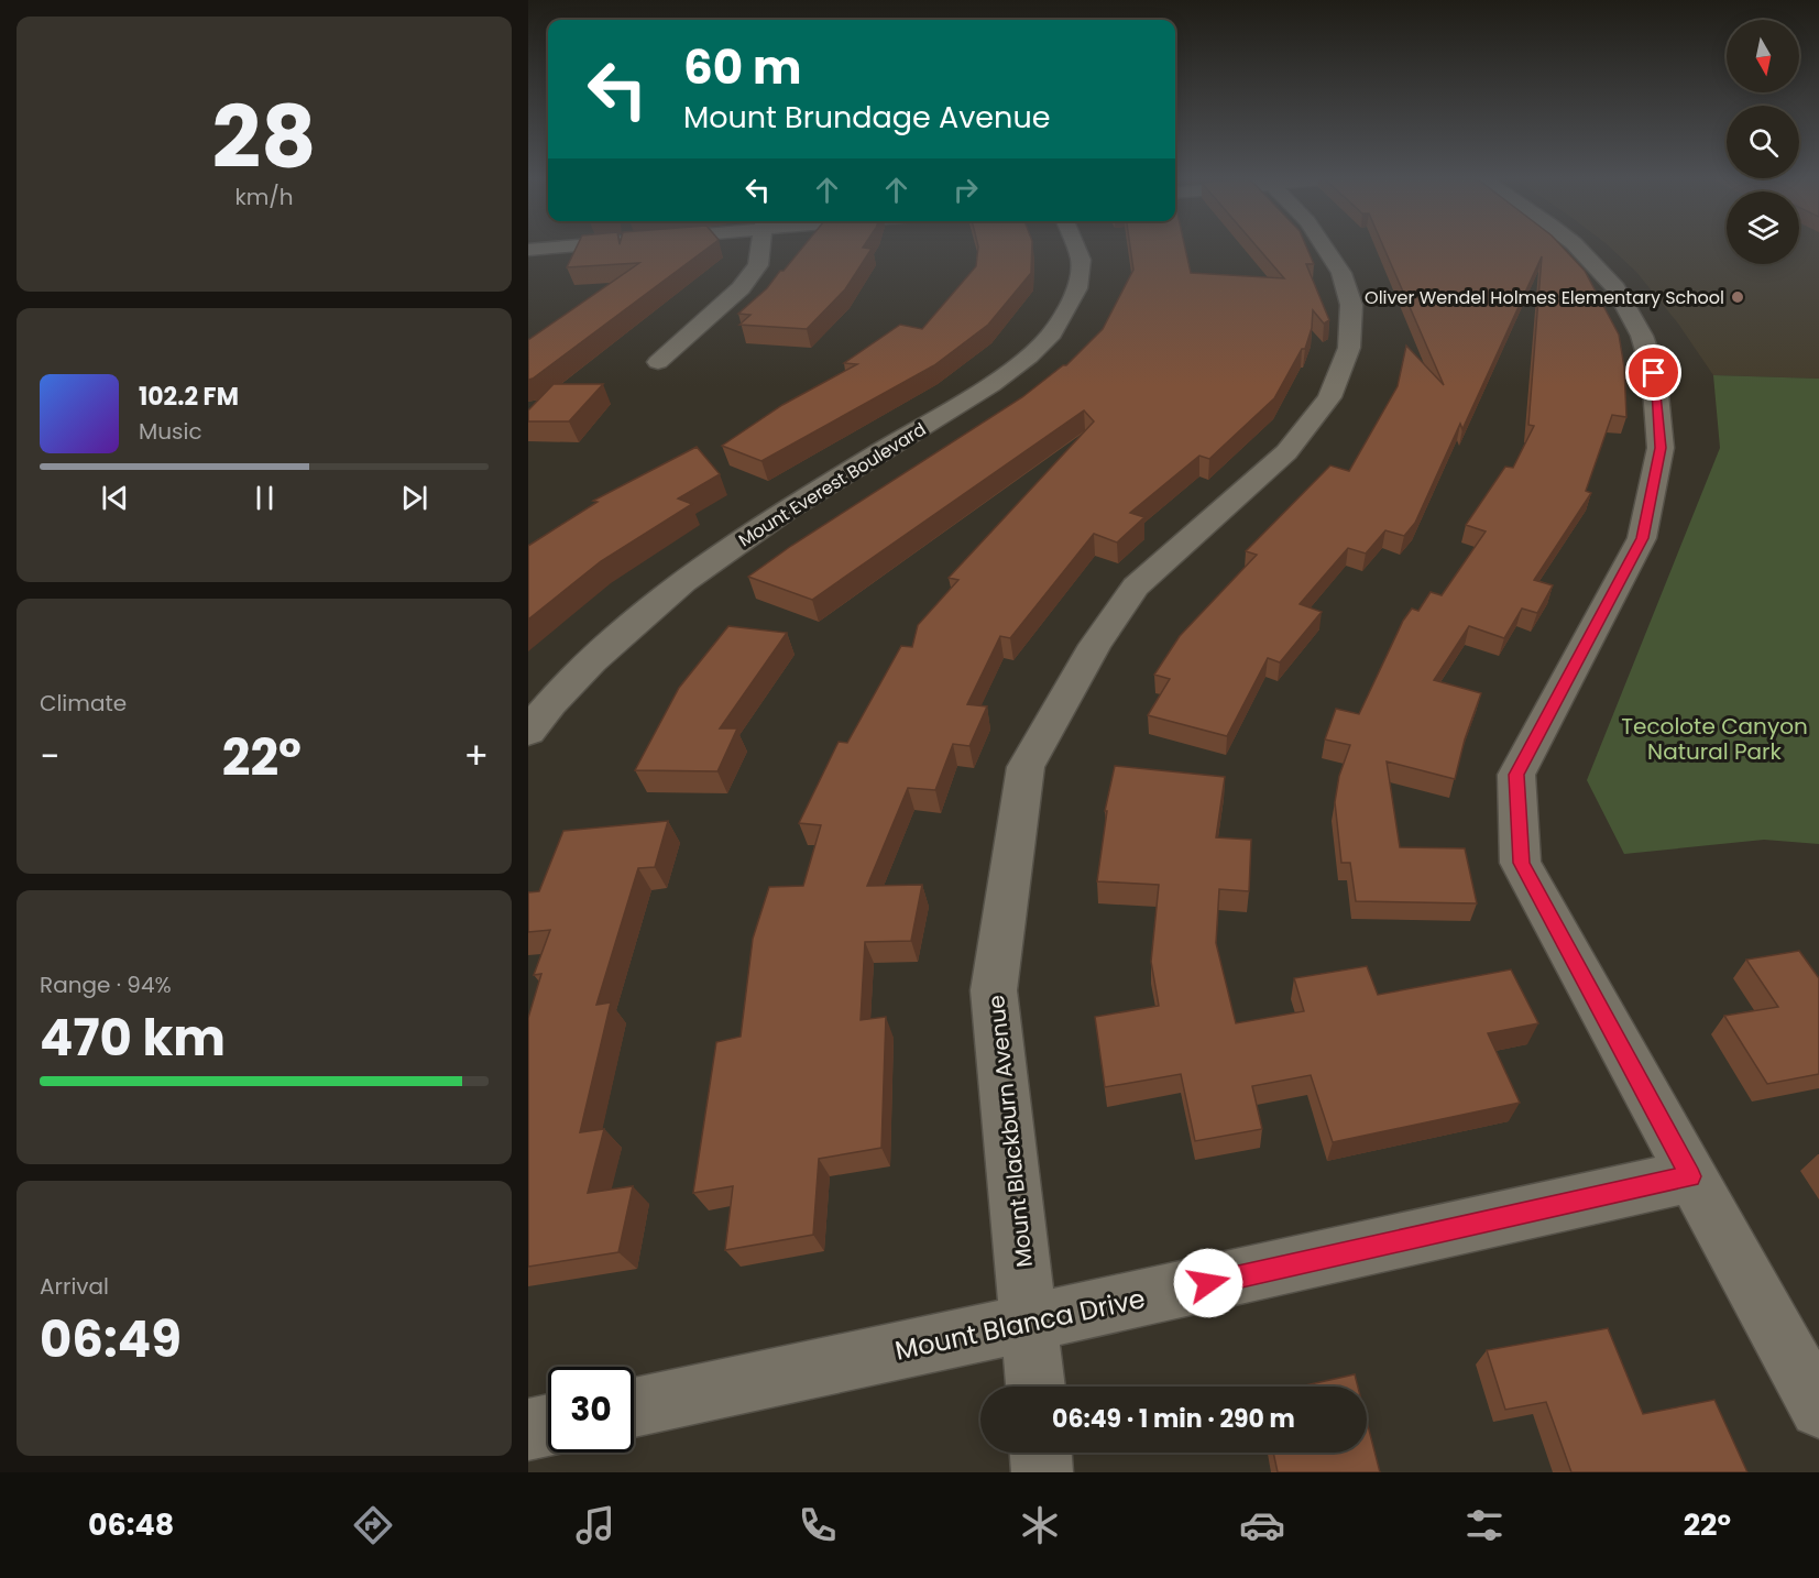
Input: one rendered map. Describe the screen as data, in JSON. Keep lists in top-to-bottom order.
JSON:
{
  "streets": {
    "street": ["Mount Everest Boulevard", "Mount Blackburn Avenue", "Mount Blanca Drive"]
  },
  "crossings": [
    ["Mount Blackburn Avenue", "Mount Blanca Drive"]
  ],
  "parks": ["Tecolote Canyon Natural Park"],
  "places": ["Oliver Wendel Holmes Elementary School"],
  "north": "bottom",
  "page": {
    "tile": [
      ["28", "km/h"],
      "Climate",
      ["Range · 94%", "470 km"],
      ["Arrival", "06:49"]
    ],
    "turn": ["60 m", "Mount Brundage Avenue"],
    "song": ["102.2 FM", "Music"],
    "heat": ["−", "22°", "+"],
    "limit": "30",
    "trip": "06:49 · 1 min · 290 m",
    "tabs": ["06:48", "22°"]
  }
}
